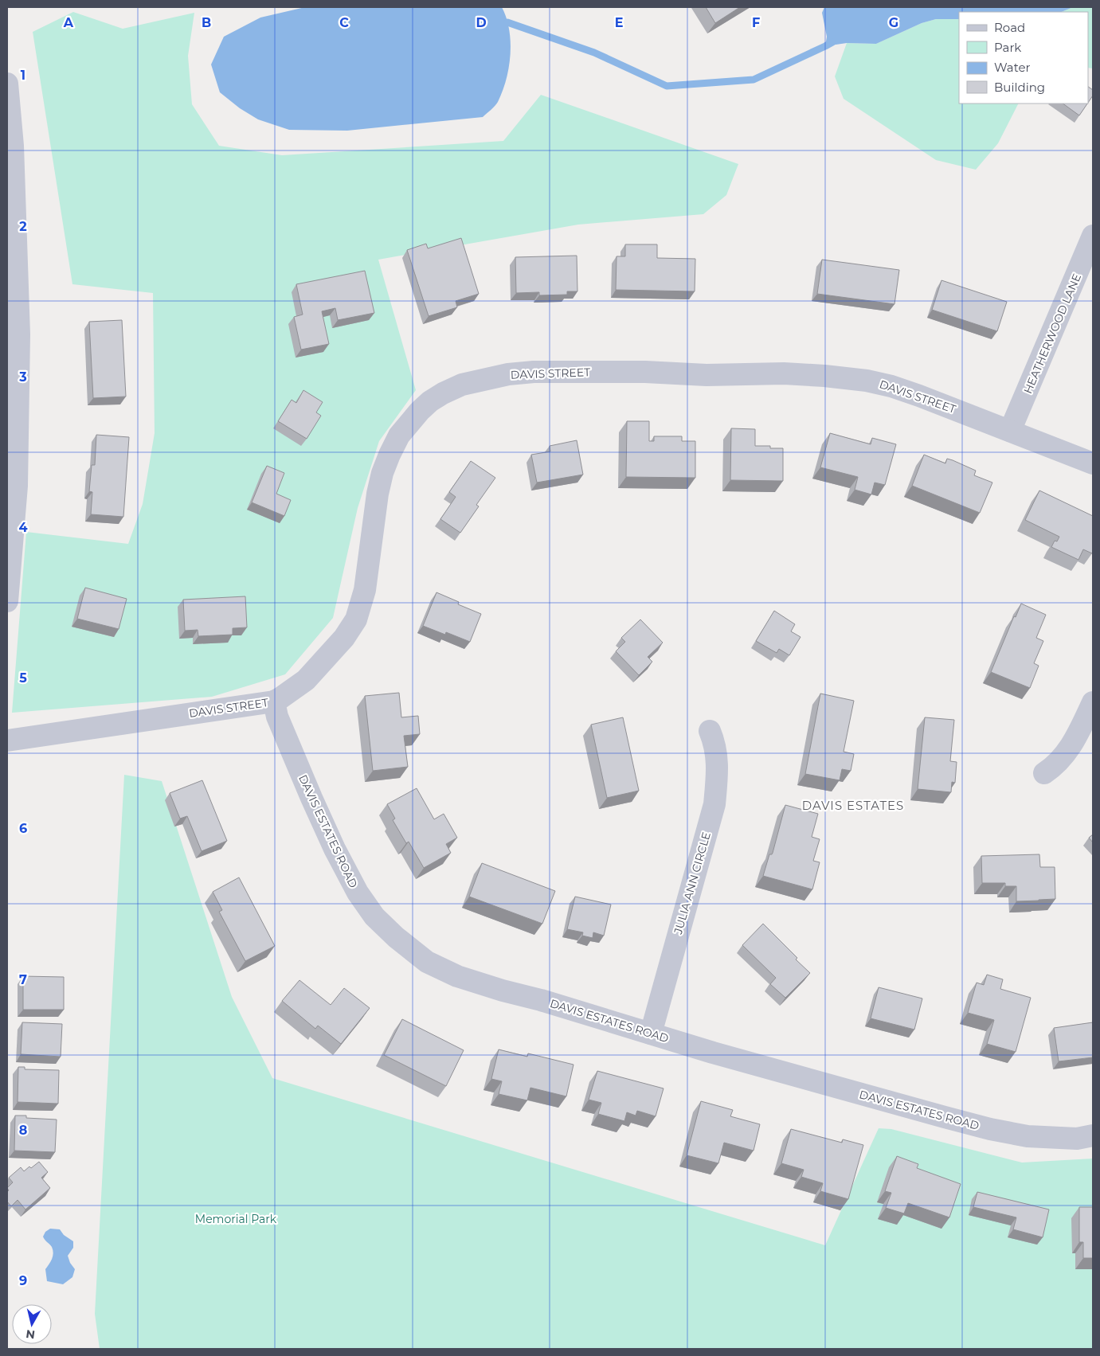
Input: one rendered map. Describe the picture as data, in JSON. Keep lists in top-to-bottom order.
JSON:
{
  "streets": {
    "street": [
      "HEATHERWOOD LANE",
      "DAVIS STREET",
      "DAVIS ESTATES ROAD",
      "JULIA ANN CIRCLE"
    ]
  },
  "crossings": [
    ["HEATHERWOOD LANE", "DAVIS STREET"],
    ["DAVIS STREET", "DAVIS ESTATES ROAD"],
    ["DAVIS ESTATES ROAD", "JULIA ANN CIRCLE"]
  ],
  "districts": ["DAVIS ESTATES"],
  "parks": ["Memorial Park"],
  "legend": [
    "Road",
    "Park",
    "Water",
    "Building"
  ],
  "north": "bottom",
  "grid": {
    "columns": [
      "A",
      "B",
      "C",
      "D",
      "E",
      "F",
      "G"
    ],
    "rows": [
      "1",
      "2",
      "3",
      "4",
      "5",
      "6",
      "7",
      "8",
      "9"
    ]
  }
}
